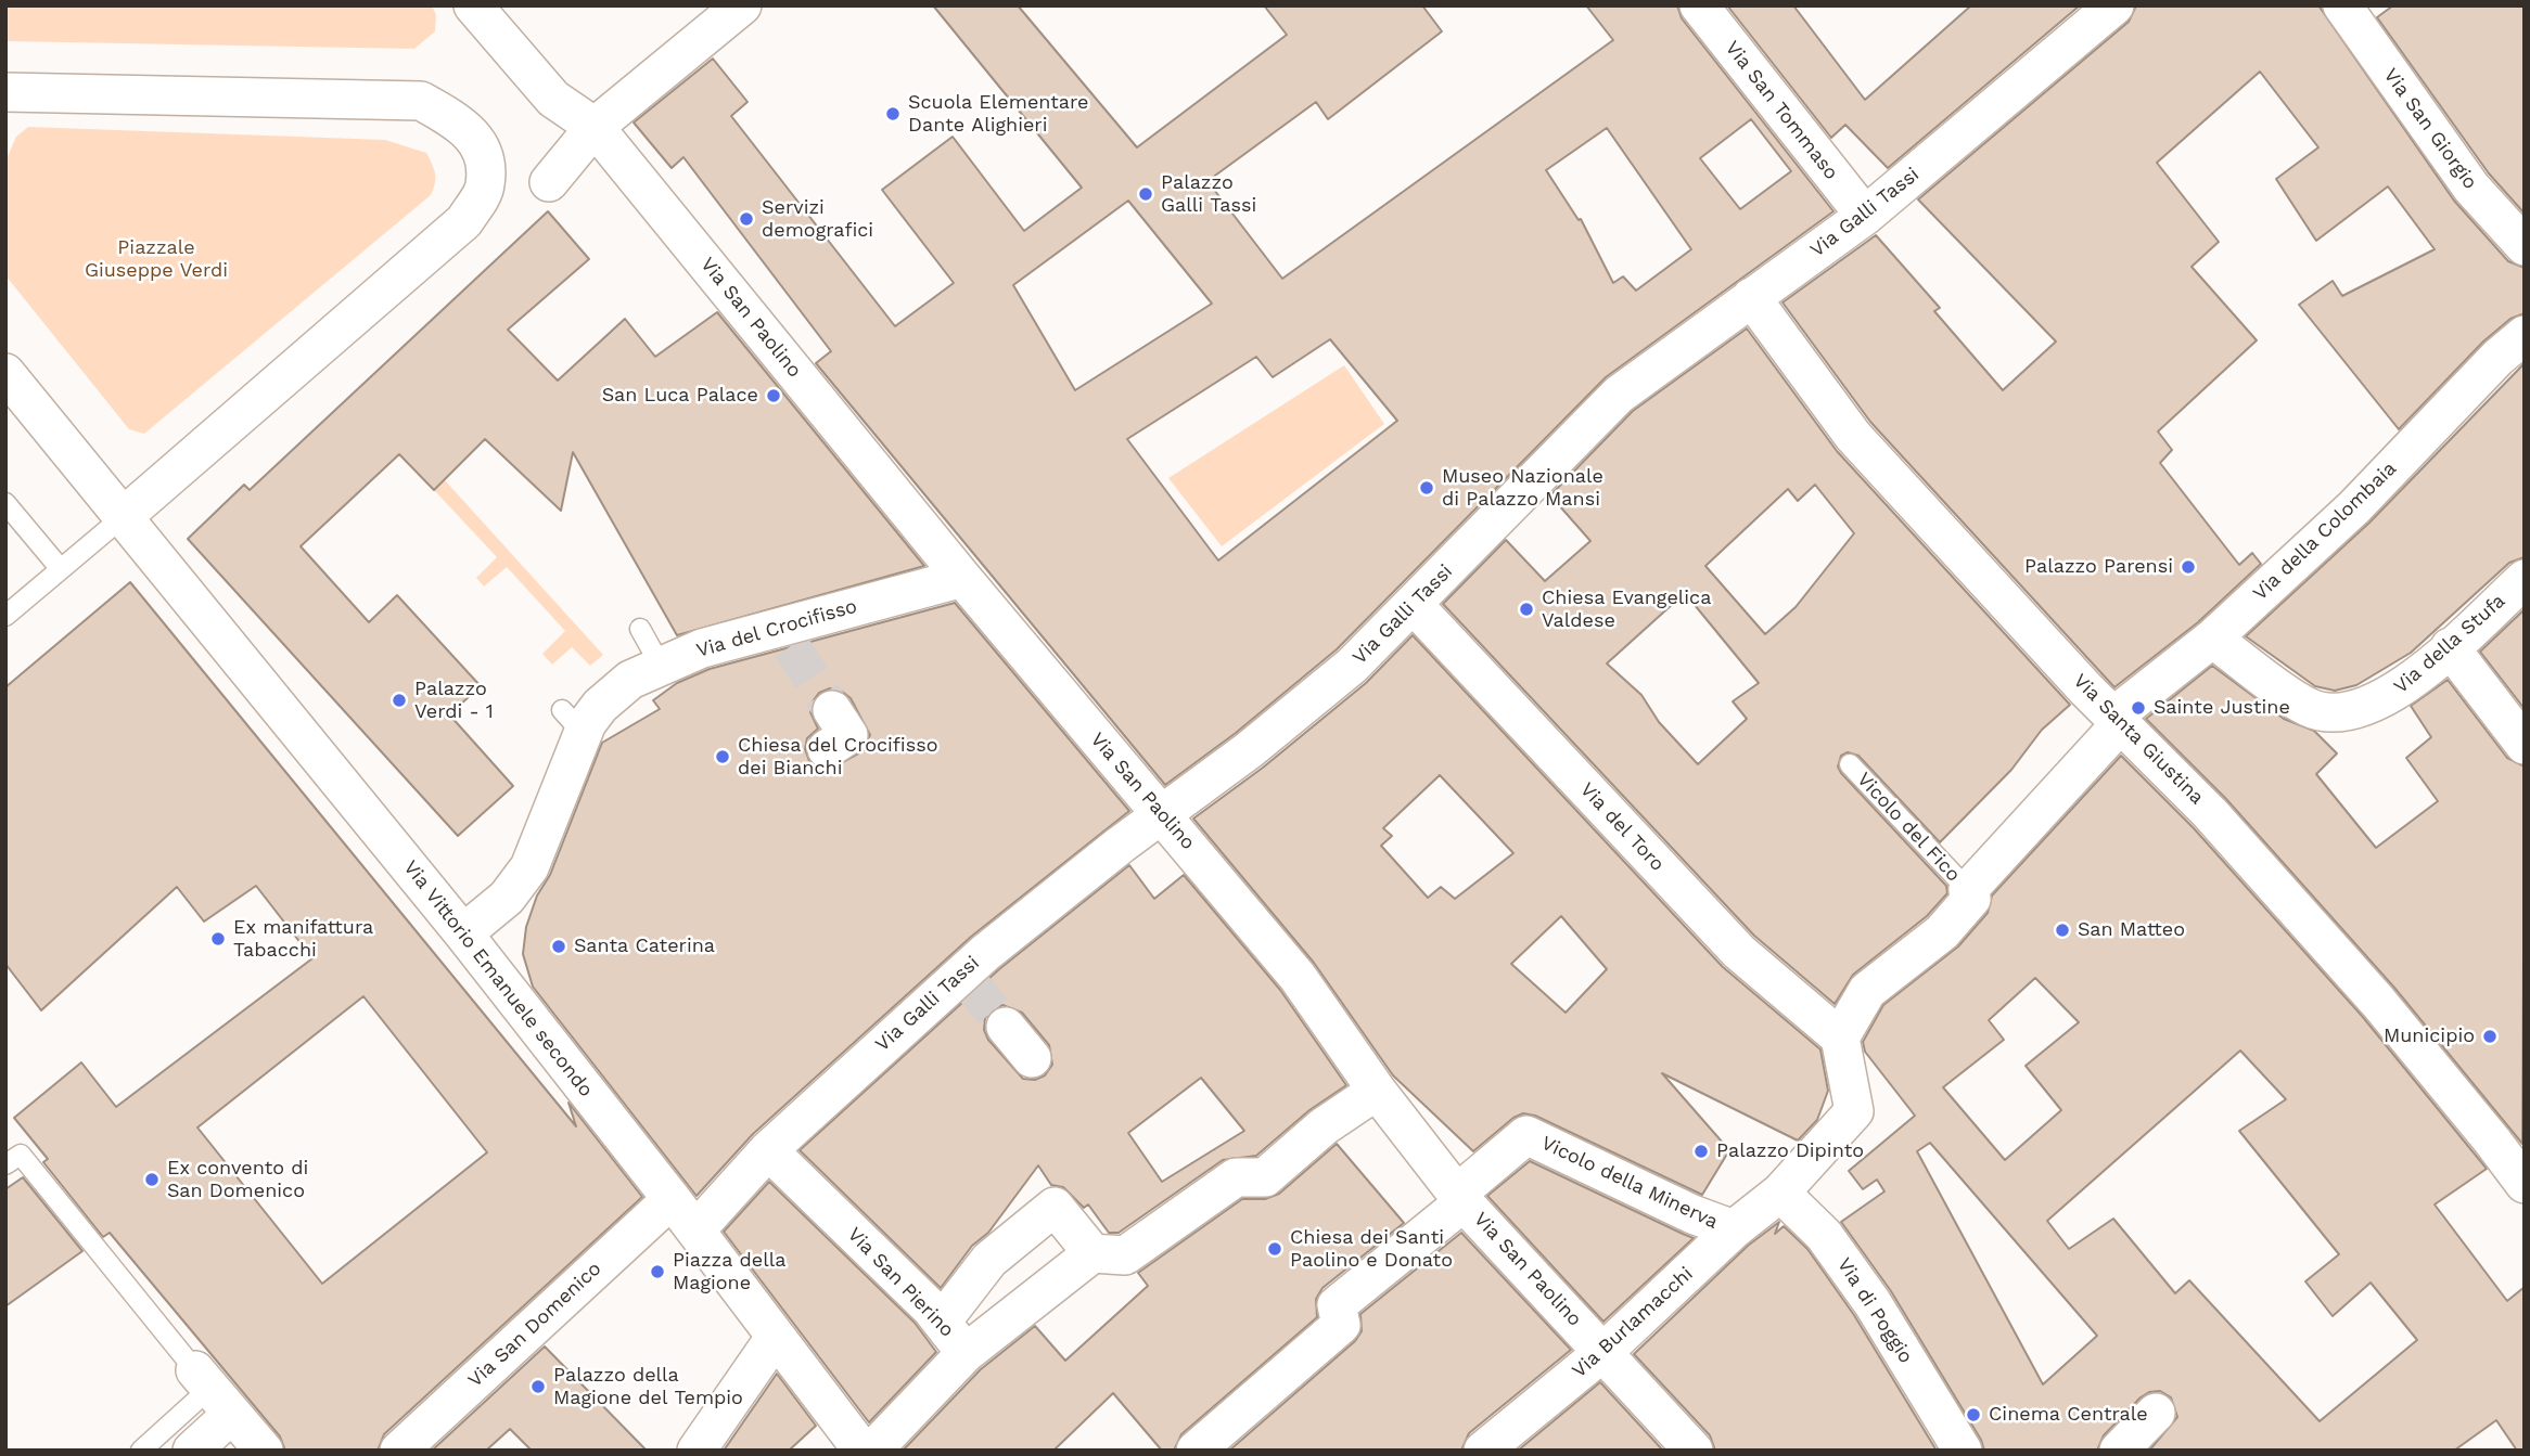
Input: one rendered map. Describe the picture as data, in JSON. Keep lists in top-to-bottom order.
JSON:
{
  "streets": {
    "street": [
      "Via San Tommaso",
      "Via San Giorgio",
      "Via Galli Tassi",
      "Via San Paolino",
      "Via della Colombaia",
      "Via del Crocifisso",
      "Via della Stufa",
      "Via Santa Giustina",
      "Via del Toro",
      "Via Vittorio Emanuele secondo",
      "Vicolo della Minerva",
      "Via San Pierino",
      "Via di Poggio",
      "Via Burlamacchi",
      "Via San Domenico"
    ],
    "lane": ["Vicolo del Fico"]
  },
  "crossings": [
    ["Via San Tommaso", "Via Galli Tassi"],
    ["Via Galli Tassi", "Via San Paolino"],
    ["Via Galli Tassi", "Via Santa Giustina"],
    ["Via Galli Tassi", "Via del Toro"],
    ["Via Galli Tassi", "Via Vittorio Emanuele secondo"],
    ["Via Galli Tassi", "Via San Pierino"],
    ["Via San Paolino", "Via del Crocifisso"],
    ["Via San Paolino", "Vicolo della Minerva"],
    ["Via San Paolino", "Via Burlamacchi"],
    ["Via della Colombaia", "Via della Stufa"],
    ["Via della Colombaia", "Via Santa Giustina"],
    ["Via della Colombaia", "Vicolo del Fico"],
    ["Via del Crocifisso", "Via Vittorio Emanuele secondo"],
    ["Via del Toro", "Via Burlamacchi"],
    ["Via Vittorio Emanuele secondo", "Via San Domenico"],
    ["Vicolo della Minerva", "Via Burlamacchi"],
    ["Via di Poggio", "Via Burlamacchi"]
  ],
  "parks": ["Piazzale Giuseppe Verdi"],
  "places": [
    "Scuola Elementare Dante Alighieri",
    "Palazzo Galli Tassi",
    "Servizi demografici",
    "San Luca Palace",
    "Museo Nazionale di Palazzo Mansi",
    "Palazzo Parensi",
    "Chiesa Evangelica Valdese",
    "Palazzo Verdi - 1",
    "Sainte Justine",
    "Chiesa del Crocifisso dei Bianchi",
    "San Matteo",
    "Ex manifattura Tabacchi",
    "Santa Caterina",
    "Municipio",
    "Palazzo Dipinto",
    "Ex convento di San Domenico",
    "Chiesa dei Santi Paolino e Donato",
    "Piazza della Magione",
    "Palazzo della Magione del Tempio",
    "Cinema Centrale"
  ]
}
